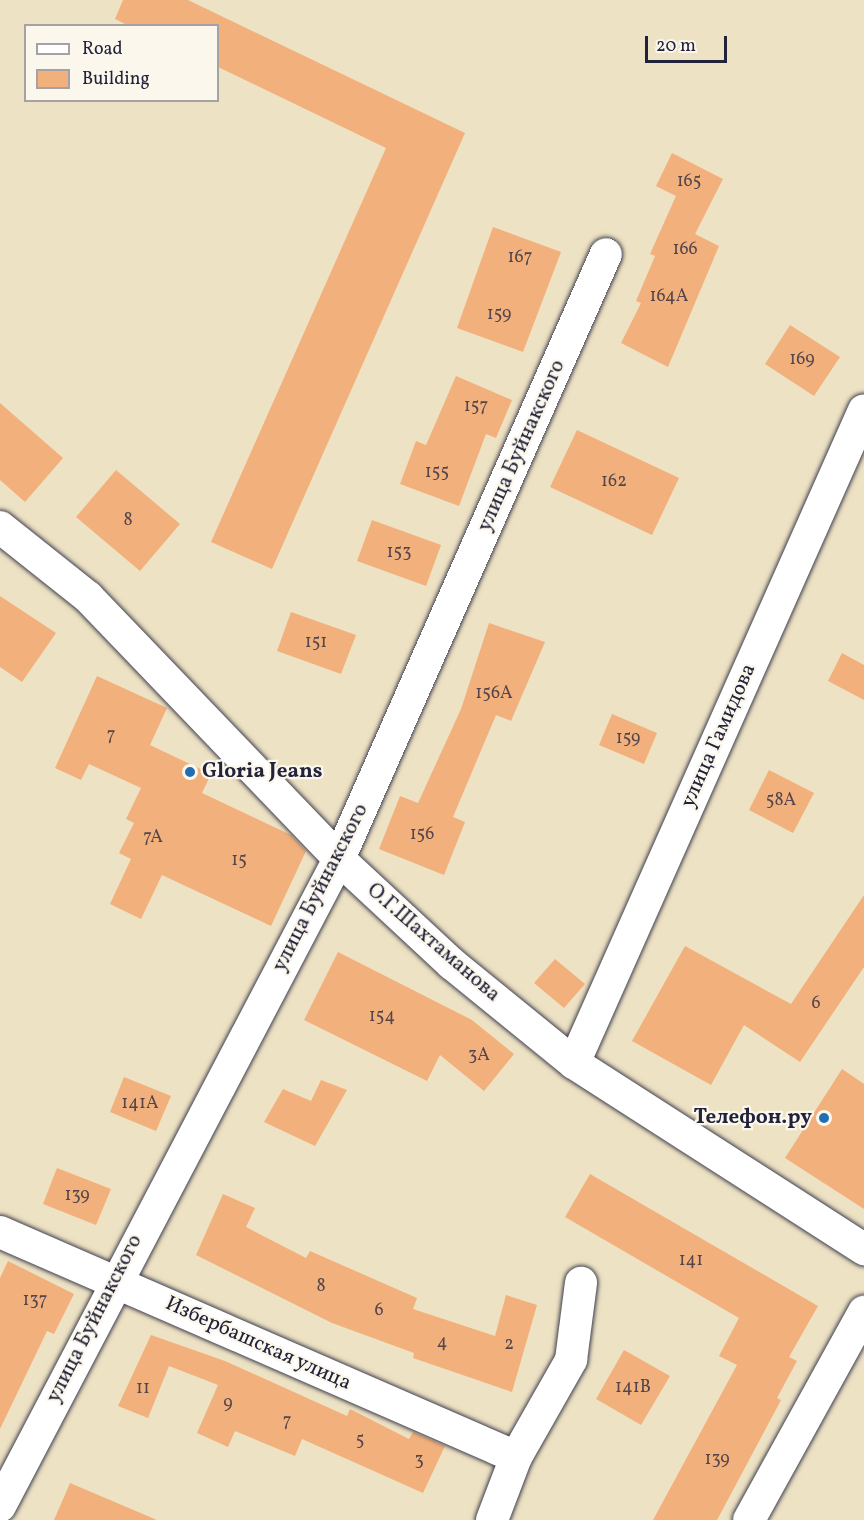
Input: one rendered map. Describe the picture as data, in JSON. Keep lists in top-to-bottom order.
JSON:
{
  "streets": {
    "street": [
      "улица Буйнакского",
      "улица Гамидова",
      "О.Г.Шахтаманова",
      "Избербашская улица"
    ]
  },
  "crossings": [
    ["улица Буйнакского", "О.Г.Шахтаманова"],
    ["улица Буйнакского", "Избербашская улица"],
    ["улица Гамидова", "О.Г.Шахтаманова"]
  ],
  "places": ["Gloria Jeans", "Телефон.ру"],
  "house_numbers": [
    "165",
    "166",
    "167",
    "164А",
    "159",
    "169",
    "157",
    "155",
    "162",
    "8",
    "153",
    "151",
    "156А",
    "7",
    "159",
    "58А",
    "156",
    "7А",
    "15",
    "6",
    "154",
    "3А",
    "141А",
    "139",
    "141",
    "8",
    "137",
    "6",
    "4",
    "2",
    "141В",
    "11",
    "9",
    "7",
    "5",
    "139",
    "3"
  ],
  "legend": ["Road", "Building"],
  "scale_bar": "20 m"
}
